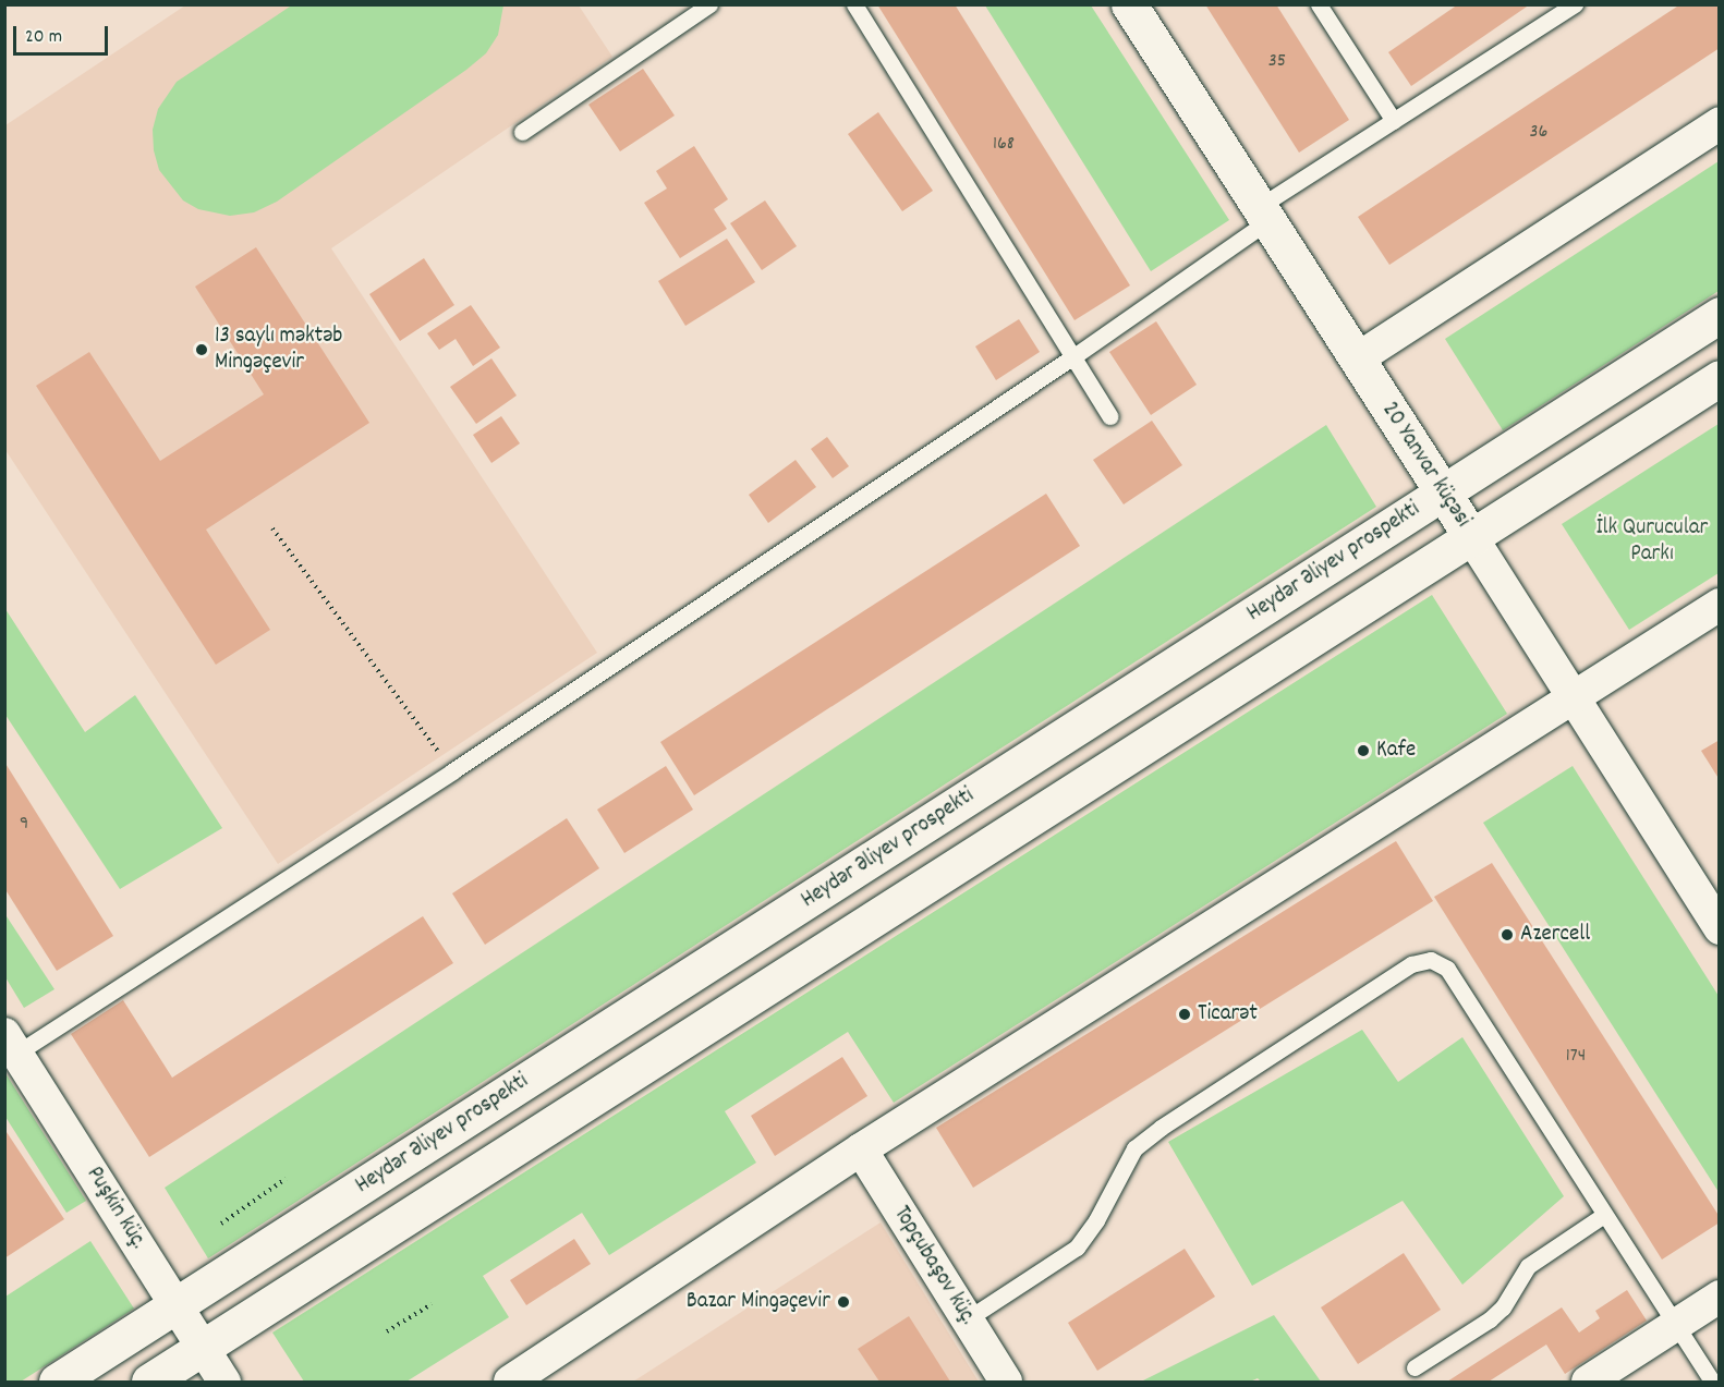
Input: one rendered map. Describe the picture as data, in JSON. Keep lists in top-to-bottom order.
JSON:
{
  "streets": {
    "main road": ["20 Yanvar küçəsi", "Heydər Əliyev prospekti"],
    "street": ["Puşkin küç.", "Topçubaşov küç."]
  },
  "crossings": [
    ["20 Yanvar küçəsi", "Heydər Əliyev prospekti"],
    ["Heydər Əliyev prospekti", "Puşkin küç."]
  ],
  "parks": ["İlk Qurucular Parkı"],
  "places": [
    "13 saylı məktəb Mingəçevir",
    "Kafe",
    "Azercell",
    "Ticarət",
    "Bazar Mingəçevir"
  ],
  "house_numbers": [
    "35",
    "36",
    "168",
    "9",
    "174"
  ],
  "scale_bar": "20 m"
}
